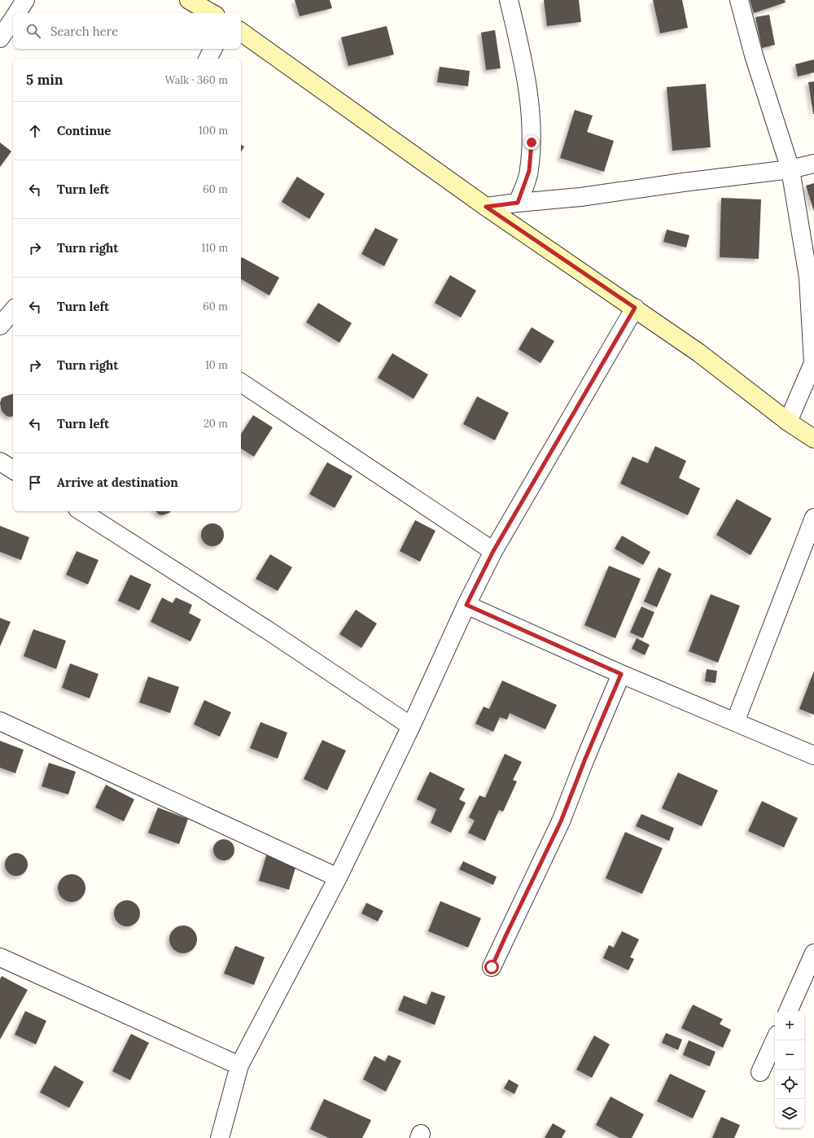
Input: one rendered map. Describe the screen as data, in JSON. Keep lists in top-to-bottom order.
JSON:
{
  "page": {
    "search": "Search here",
    "heading": ["5 min", "Walk · 360 m"],
    "list": [
      ["Continue", "100 m"],
      ["Turn left", "60 m"],
      ["Turn right", "110 m"],
      ["Turn left", "60 m"],
      ["Turn right", "10 m"],
      ["Turn left", "20 m"],
      "Arrive at destination"
    ],
    "map_buttons": ["+", "−"]
  }
}
